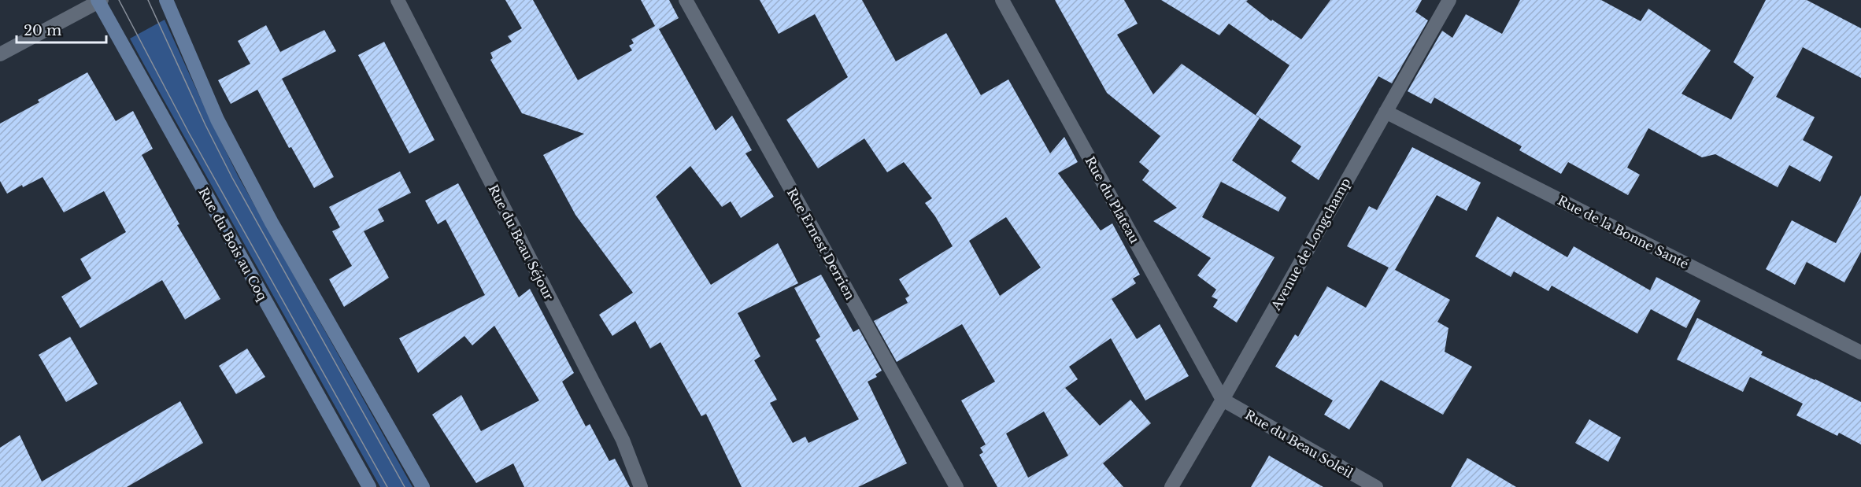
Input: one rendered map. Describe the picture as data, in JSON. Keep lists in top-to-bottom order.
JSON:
{
  "streets": {
    "main road": ["Rue du Bois au Coq"],
    "street": [
      "Rue du Plateau",
      "Rue de la Bonne Santé",
      "Rue du Beau Séjour",
      "Rue Ernest Derrien",
      "Avenue de Longchamp",
      "Rue du Beau Soleil"
    ]
  },
  "crossings": [
    ["Rue du Plateau", "Avenue de Longchamp"],
    ["Rue du Plateau", "Rue du Beau Soleil"],
    ["Rue de la Bonne Santé", "Avenue de Longchamp"],
    ["Avenue de Longchamp", "Rue du Beau Soleil"]
  ],
  "scale_bar": "20 m"
}
